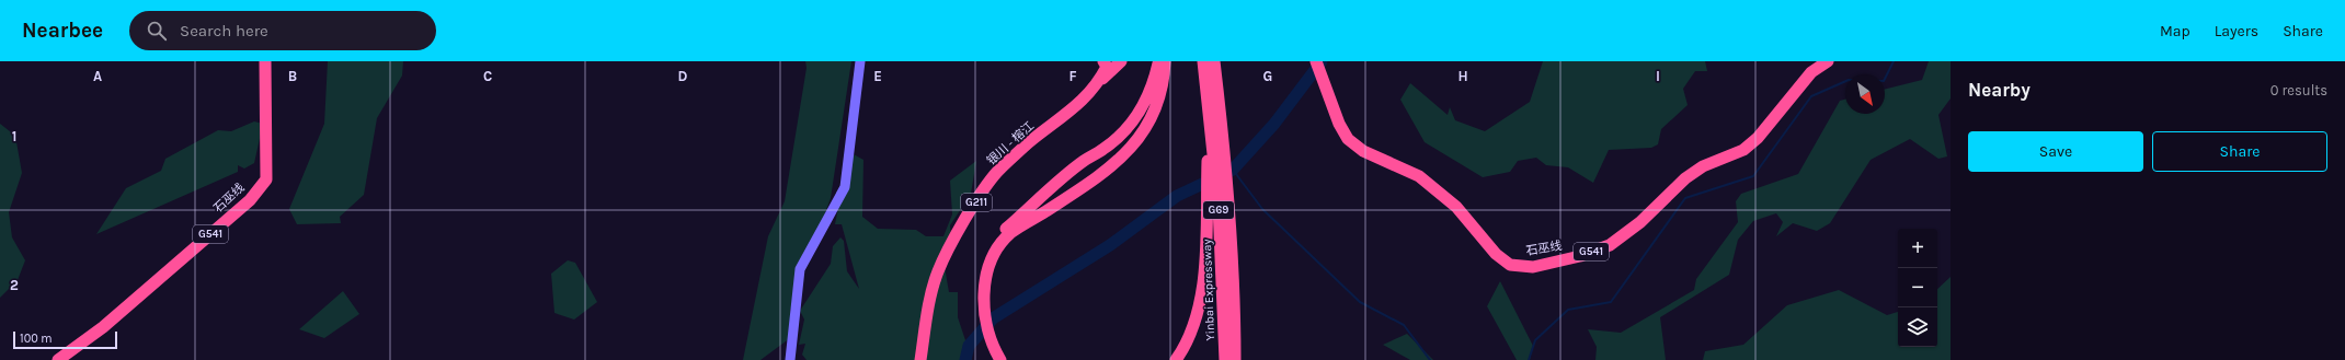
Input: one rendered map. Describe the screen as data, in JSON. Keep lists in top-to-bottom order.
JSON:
{
  "streets": {
    "highway": [
      "银川 - 榕江",
      "石巫线",
      "G211",
      "G69",
      "G541",
      "Yinbai Expressway"
    ]
  },
  "scale_bar": "100 m",
  "north": "bottom right",
  "page": {
    "header": "Nearbee",
    "search": "Search here",
    "nav": ["Map", "Layers", "Share"],
    "heading": ["Nearby", "0 results"],
    "buttons": ["Save", "Share"],
    "map_buttons": ["+", "−"],
    "scale": "100 m"
  },
  "grid": {
    "columns": [
      "A",
      "B",
      "C",
      "D",
      "E",
      "F",
      "G",
      "H",
      "I"
    ],
    "rows": ["1", "2"]
  }
}
